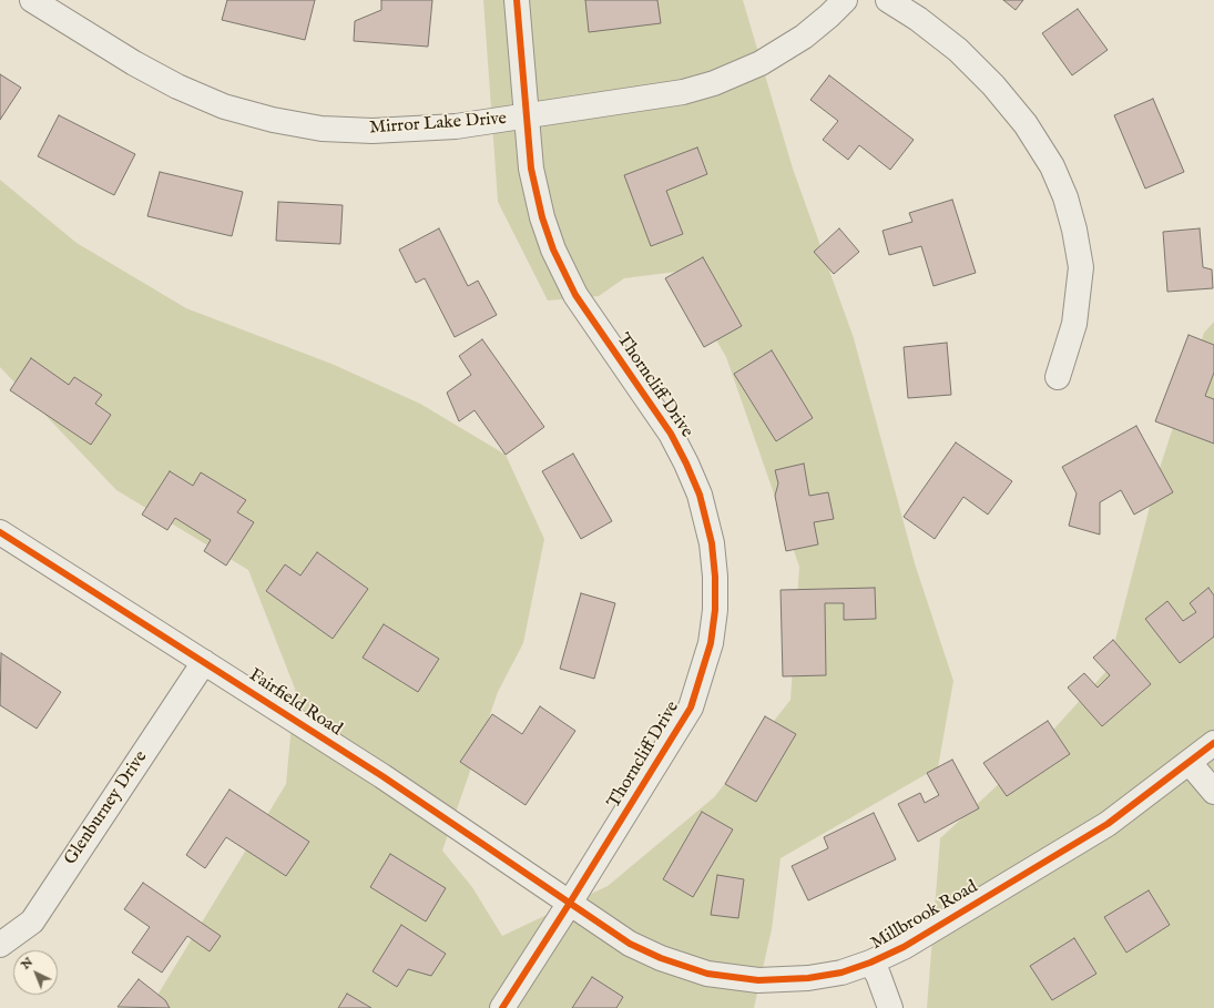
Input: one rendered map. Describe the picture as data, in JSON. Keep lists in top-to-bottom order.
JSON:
{
  "streets": {
    "street": [
      "Mirror Lake Drive",
      "Thorncliff Drive",
      "Fairfield Road",
      "Glenburney Drive",
      "Millbrook Road"
    ]
  },
  "crossings": [
    ["Mirror Lake Drive", "Thorncliff Drive"],
    ["Thorncliff Drive", "Fairfield Road"],
    ["Thorncliff Drive", "Millbrook Road"],
    ["Fairfield Road", "Glenburney Drive"],
    ["Fairfield Road", "Millbrook Road"]
  ],
  "north": "top left"
}
